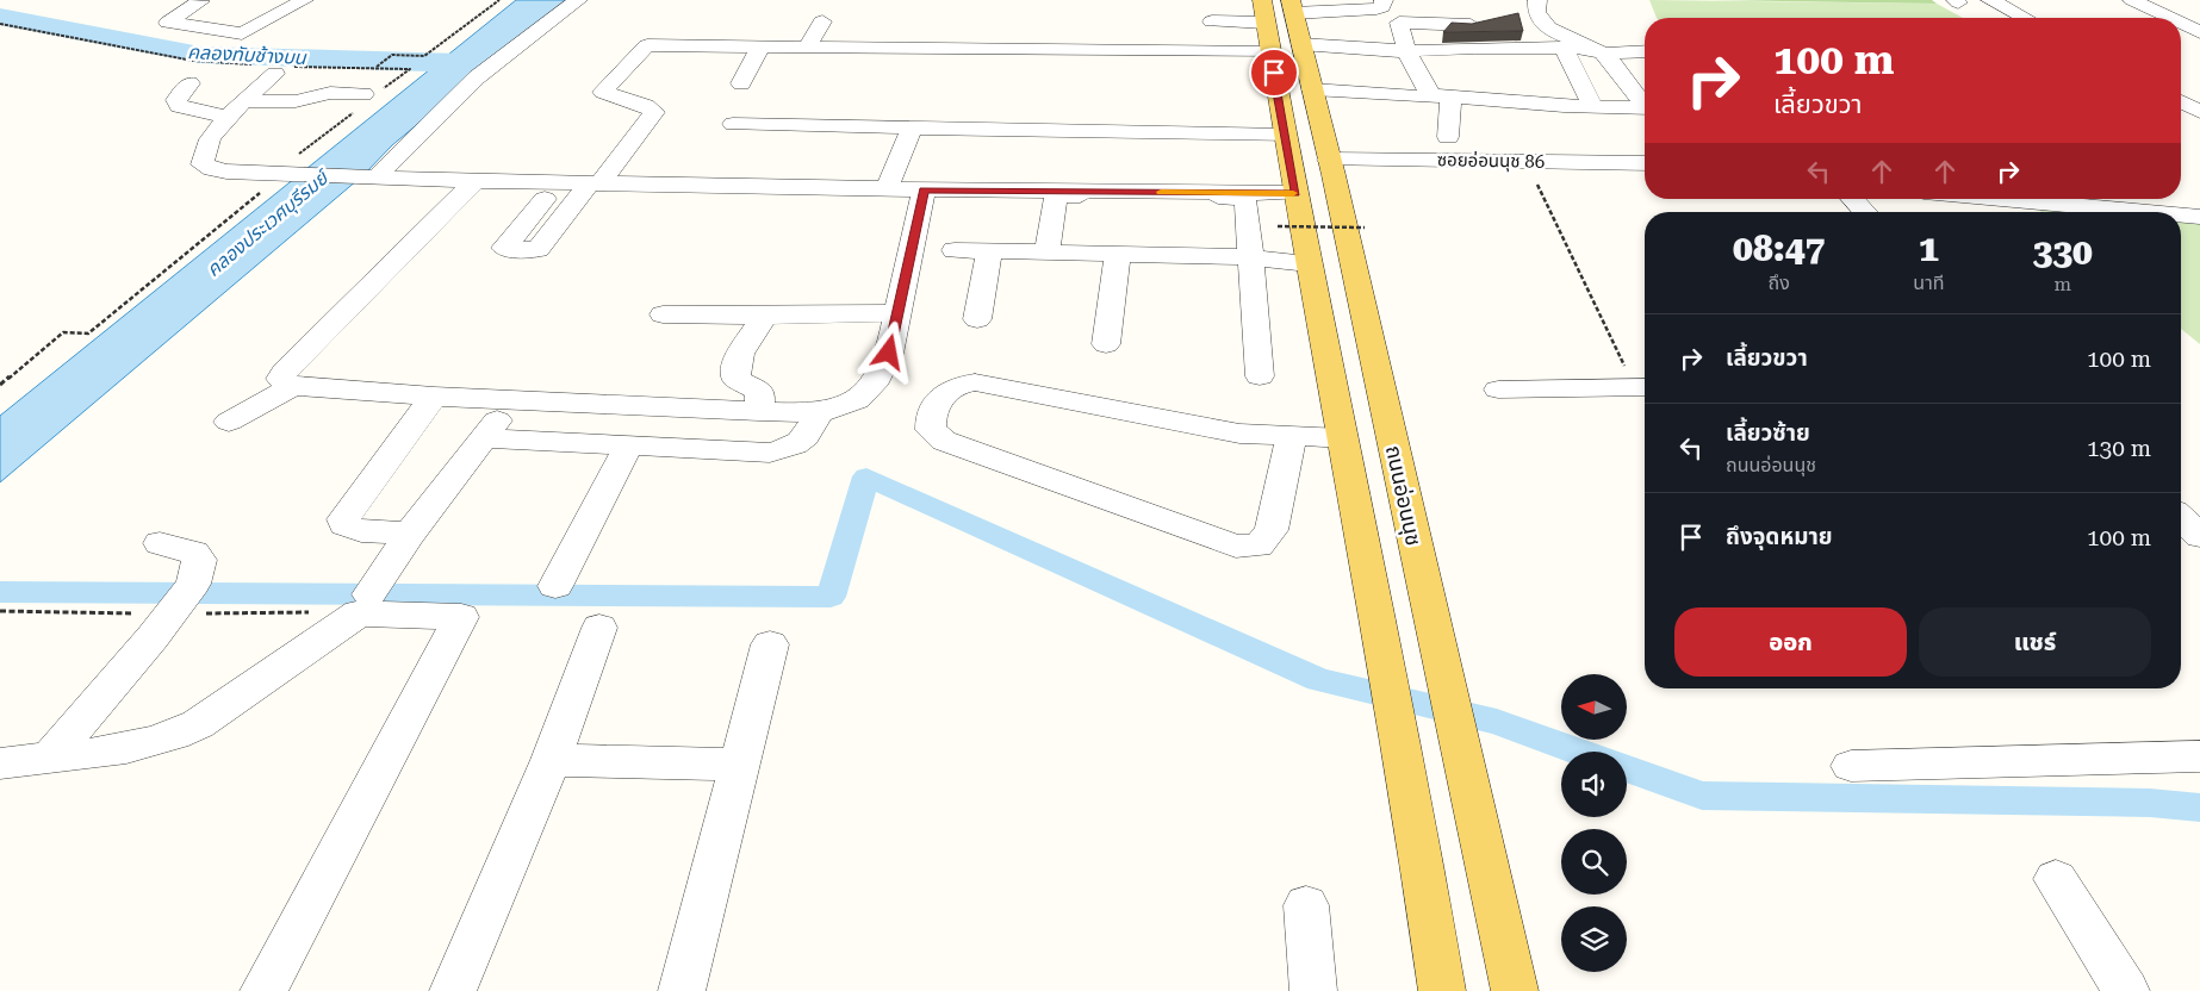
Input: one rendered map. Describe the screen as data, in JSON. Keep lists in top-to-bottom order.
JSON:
{
  "streets": {
    "main road": ["ถนนอ่อนนุช"],
    "street": ["ซอยอ่อนนุช 86"]
  },
  "crossings": [
    ["ซอยอ่อนนุช 86", "ถนนอ่อนนุช"]
  ],
  "water": ["คลองทับช้างบน", "คลองประเวศบุรีรมย์"],
  "north": "left",
  "page": {
    "turn": ["100 m", "เลี้ยวขวา"],
    "eta": [
      "08:47",
      "ถึง",
      "1",
      "นาที",
      "330",
      "m"
    ],
    "list": [
      {
        "name": "เลี้ยวขวา",
        "value": "100 m"
      },
      {
        "name": "เลี้ยวซ้าย",
        "note": "ถนนอ่อนนุช",
        "value": "130 m"
      },
      {
        "name": "ถึงจุดหมาย",
        "value": "100 m"
      }
    ],
    "buttons": ["ออก", "แชร์"]
  }
}
